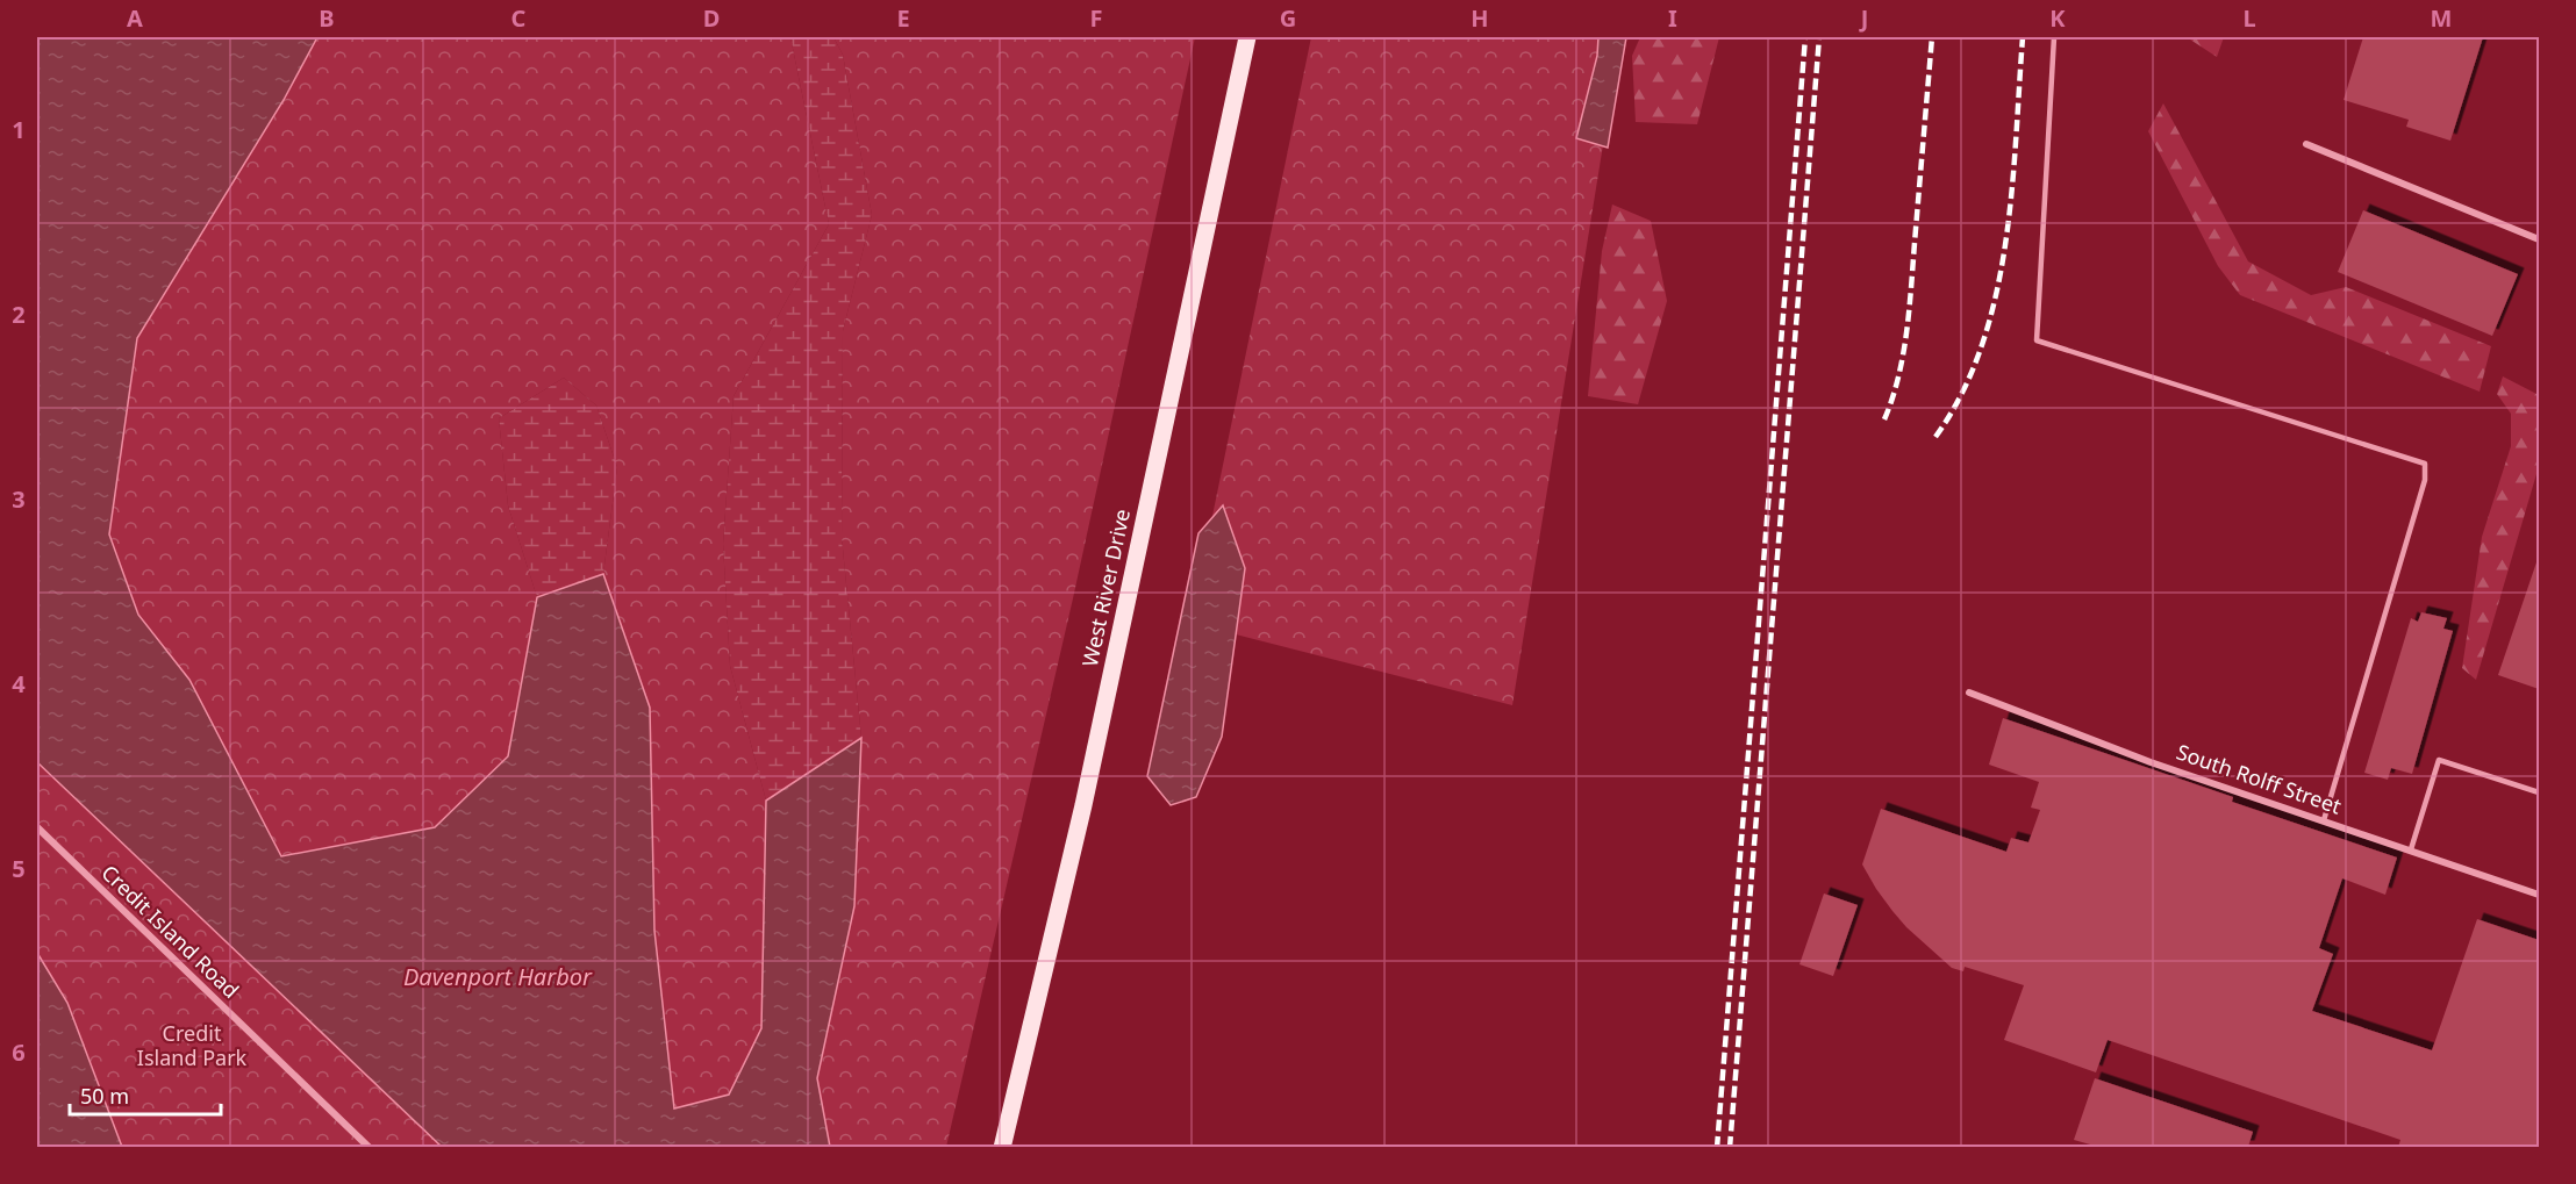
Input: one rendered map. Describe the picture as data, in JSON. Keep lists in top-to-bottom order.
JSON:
{
  "streets": {
    "main road": ["West River Drive"],
    "street": ["South Rolff Street", "Credit Island Road"]
  },
  "water": ["Davenport Harbor"],
  "parks": ["Credit Island Park"],
  "scale_bar": "50 m",
  "grid": {
    "columns": [
      "A",
      "B",
      "C",
      "D",
      "E",
      "F",
      "G",
      "H",
      "I",
      "J",
      "K",
      "L",
      "M"
    ],
    "rows": [
      "1",
      "2",
      "3",
      "4",
      "5",
      "6"
    ]
  }
}
